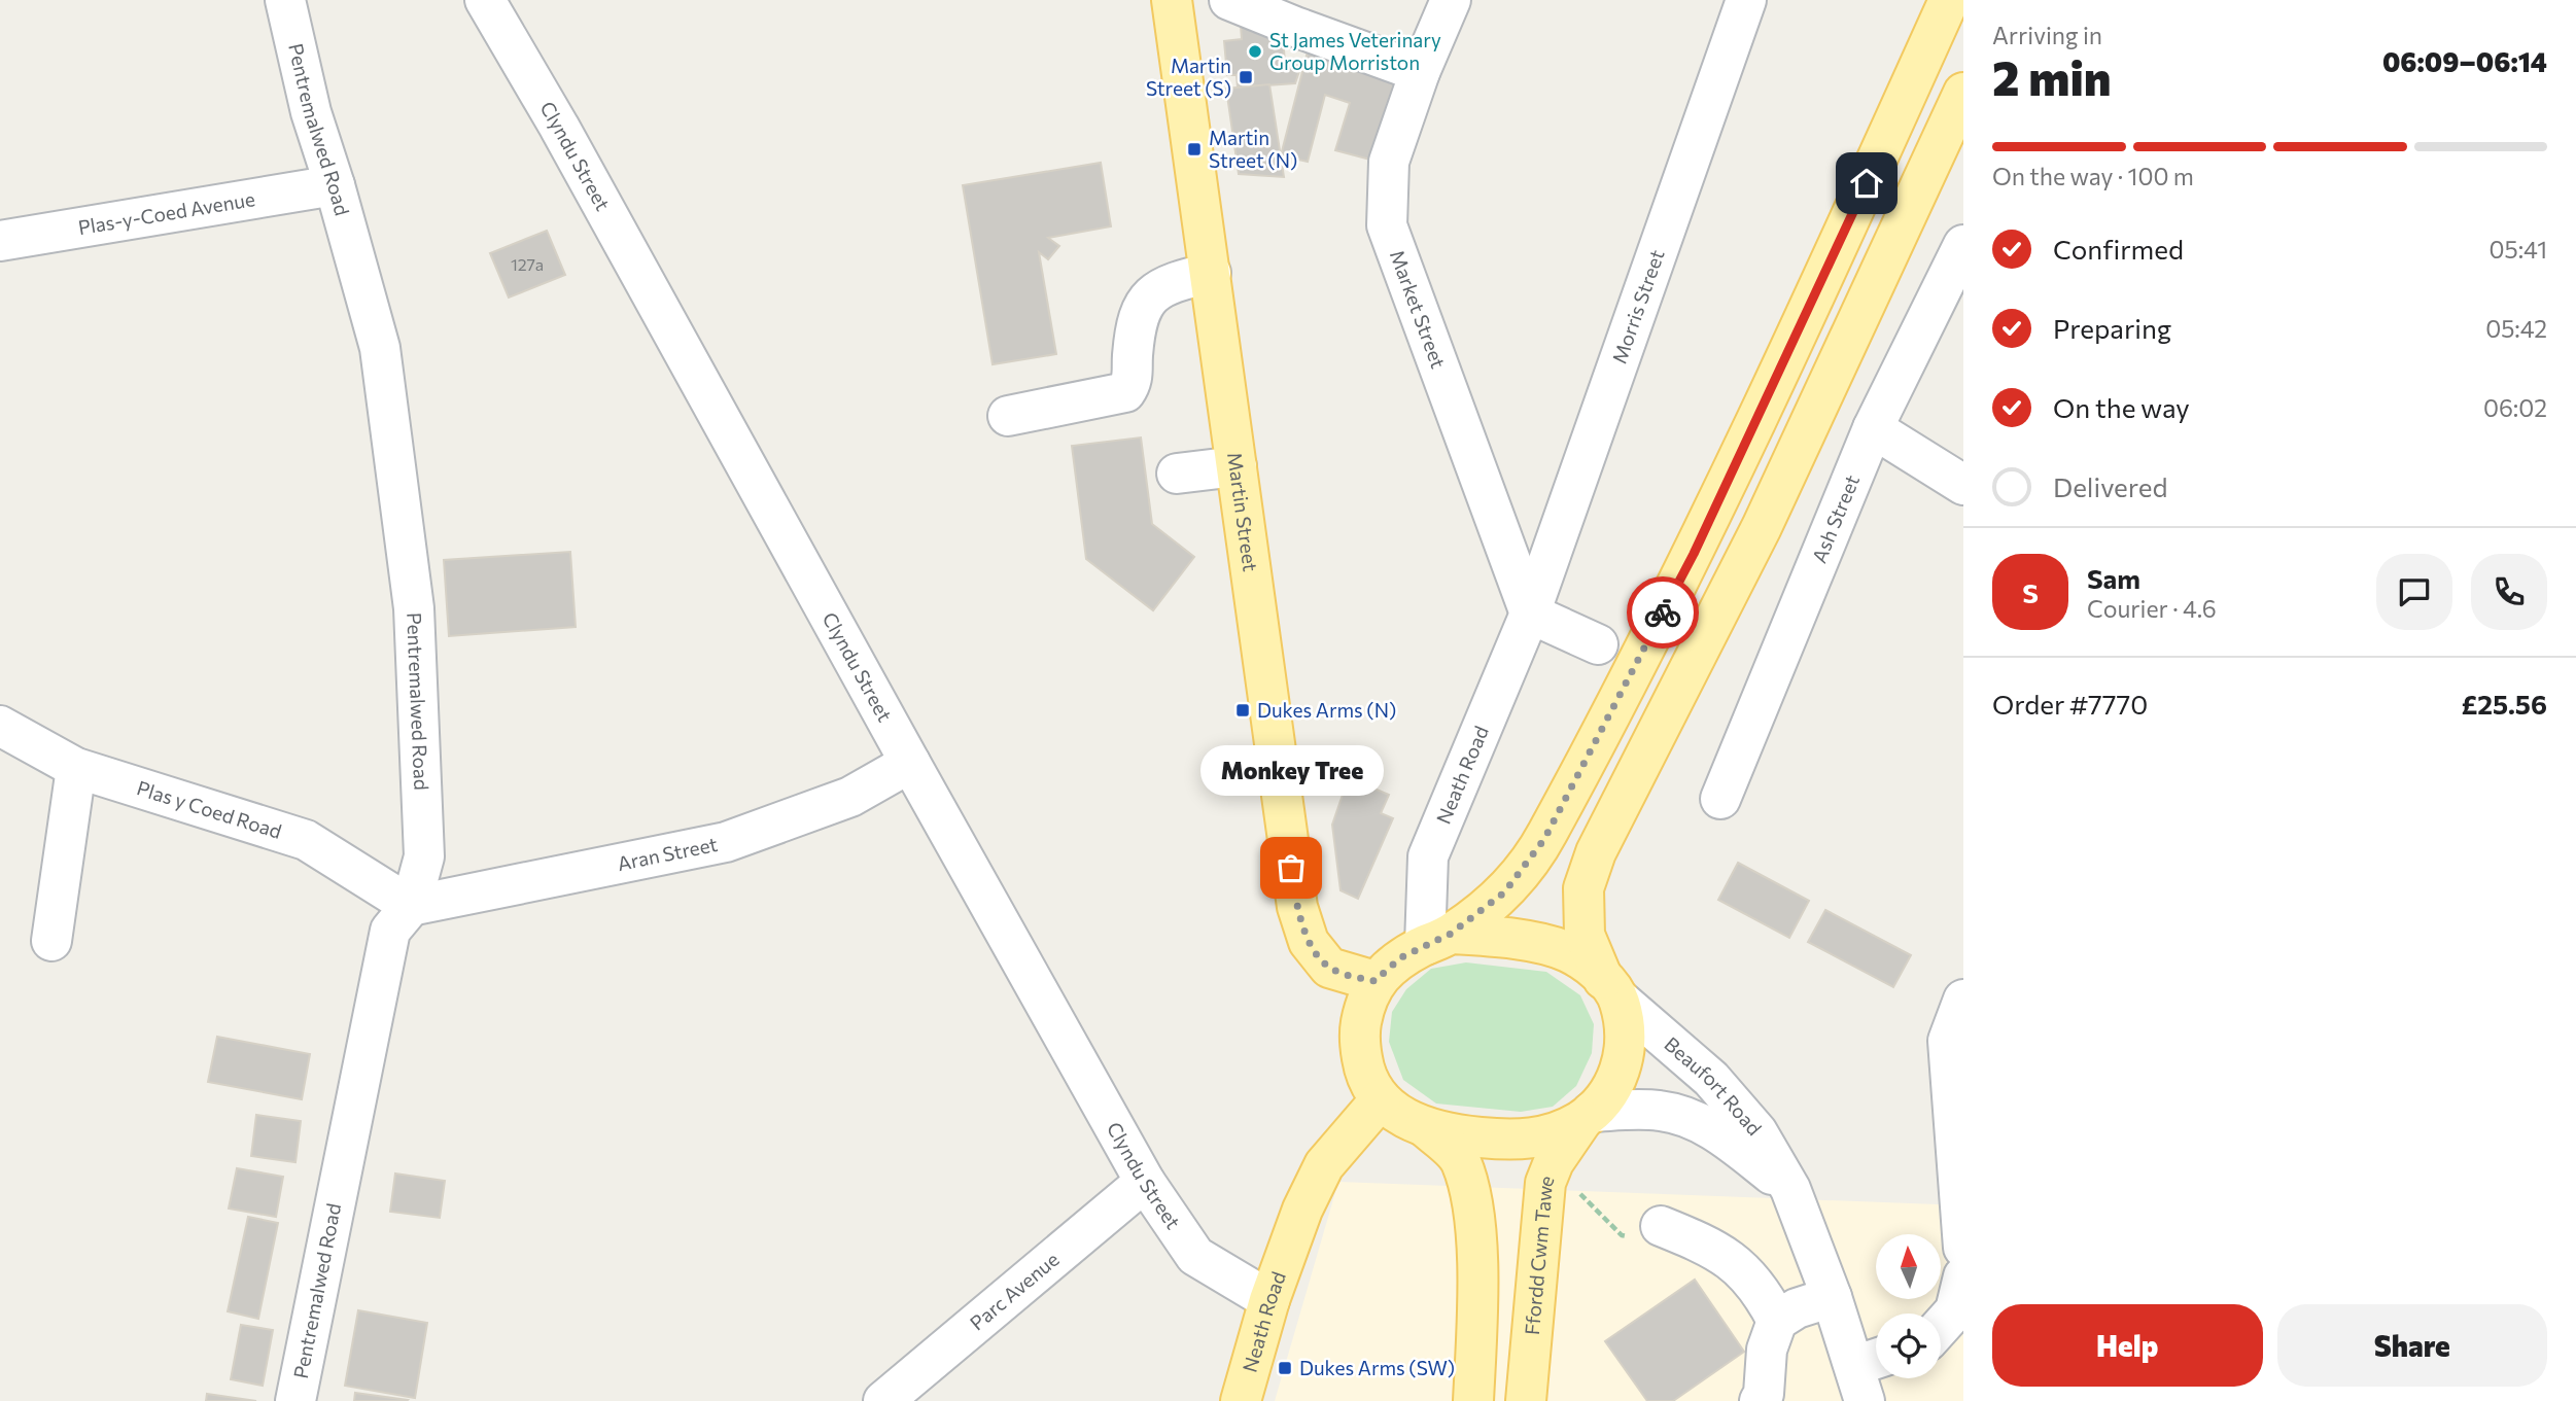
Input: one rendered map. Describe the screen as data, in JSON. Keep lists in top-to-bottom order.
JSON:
{
  "streets": {
    "main road": ["Martin Street", "Neath Road", "Ffordd Cwm Tawe"],
    "street": [
      "Pentremalwed Road",
      "Clyndu Street",
      "Plas-y-Coed Avenue",
      "Morris Street",
      "Market Street",
      "Ash Street",
      "Plas y Coed Road",
      "Aran Street",
      "Beaufort Road",
      "Parc Avenue"
    ]
  },
  "crossings": [
    ["Pentremalwed Road", "Plas-y-Coed Avenue"],
    ["Pentremalwed Road", "Plas y Coed Road"],
    ["Pentremalwed Road", "Aran Street"],
    ["Clyndu Street", "Neath Road"],
    ["Clyndu Street", "Aran Street"],
    ["Clyndu Street", "Parc Avenue"],
    ["Morris Street", "Market Street"],
    ["Morris Street", "Neath Road"],
    ["Market Street", "Neath Road"],
    ["Martin Street", "Neath Road"],
    ["Martin Street", "Beaufort Road"],
    ["Martin Street", "Ffordd Cwm Tawe"],
    ["Neath Road", "Beaufort Road"],
    ["Neath Road", "Ffordd Cwm Tawe"],
    ["Plas y Coed Road", "Aran Street"],
    ["Beaufort Road", "Ffordd Cwm Tawe"]
  ],
  "places": {
    "other": ["St James Veterinary Group Morriston", "Monkey Tree"],
    "transit": [
      "Martin Street (S)",
      "Martin Street (N)",
      "Dukes Arms (N)",
      "Dukes Arms (SW)"
    ]
  },
  "house_numbers": ["127a"],
  "north": "top",
  "page": {
    "heading": ["2 min", "Arriving in", "06:09–06:14"],
    "panel": [
      "Sam",
      "Courier · 4.6",
      "Order #7770",
      "£25.56"
    ],
    "bar": "On the way · 100 m",
    "list": [
      ["Confirmed", "05:41"],
      ["Preparing", "05:42"],
      ["On the way", "06:02"],
      "Delivered"
    ],
    "round": "S",
    "bubble": "Monkey Tree",
    "buttons": ["Help", "Share"]
  }
}
